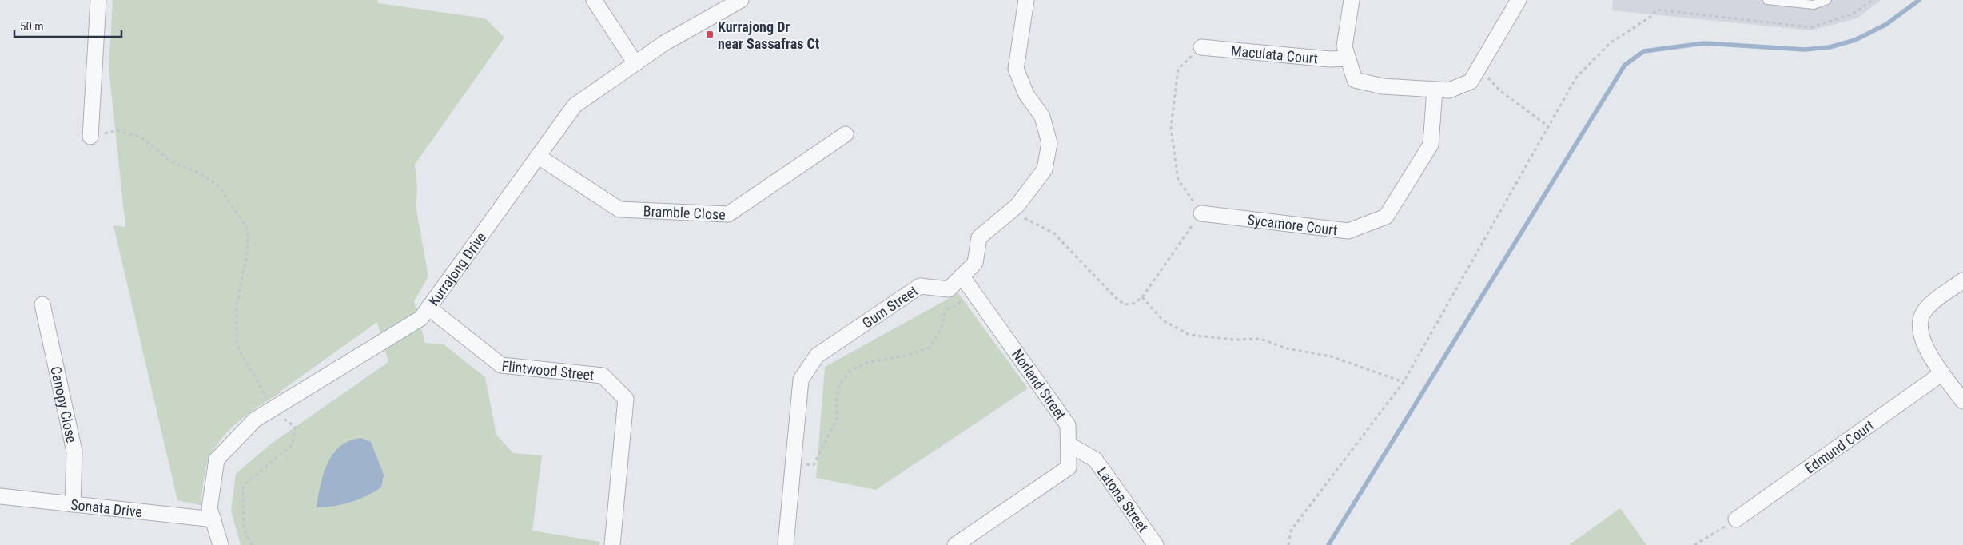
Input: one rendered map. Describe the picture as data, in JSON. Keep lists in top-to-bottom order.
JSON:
{
  "streets": {
    "street": [
      "Maculata Court",
      "Bramble Close",
      "Sycamore Court",
      "Kurrajong Drive",
      "Gum Street",
      "Flintwood Street",
      "Norland Street",
      "Canopy Close",
      "Edmund Court",
      "Latona Street",
      "Sonata Drive"
    ]
  },
  "crossings": [
    ["Bramble Close", "Kurrajong Drive"],
    ["Kurrajong Drive", "Flintwood Street"],
    ["Kurrajong Drive", "Sonata Drive"],
    ["Gum Street", "Norland Street"],
    ["Norland Street", "Latona Street"],
    ["Canopy Close", "Sonata Drive"]
  ],
  "places": {
    "transit": ["Kurrajong Dr near Sassafras Ct"]
  },
  "scale_bar": "50 m"
}
